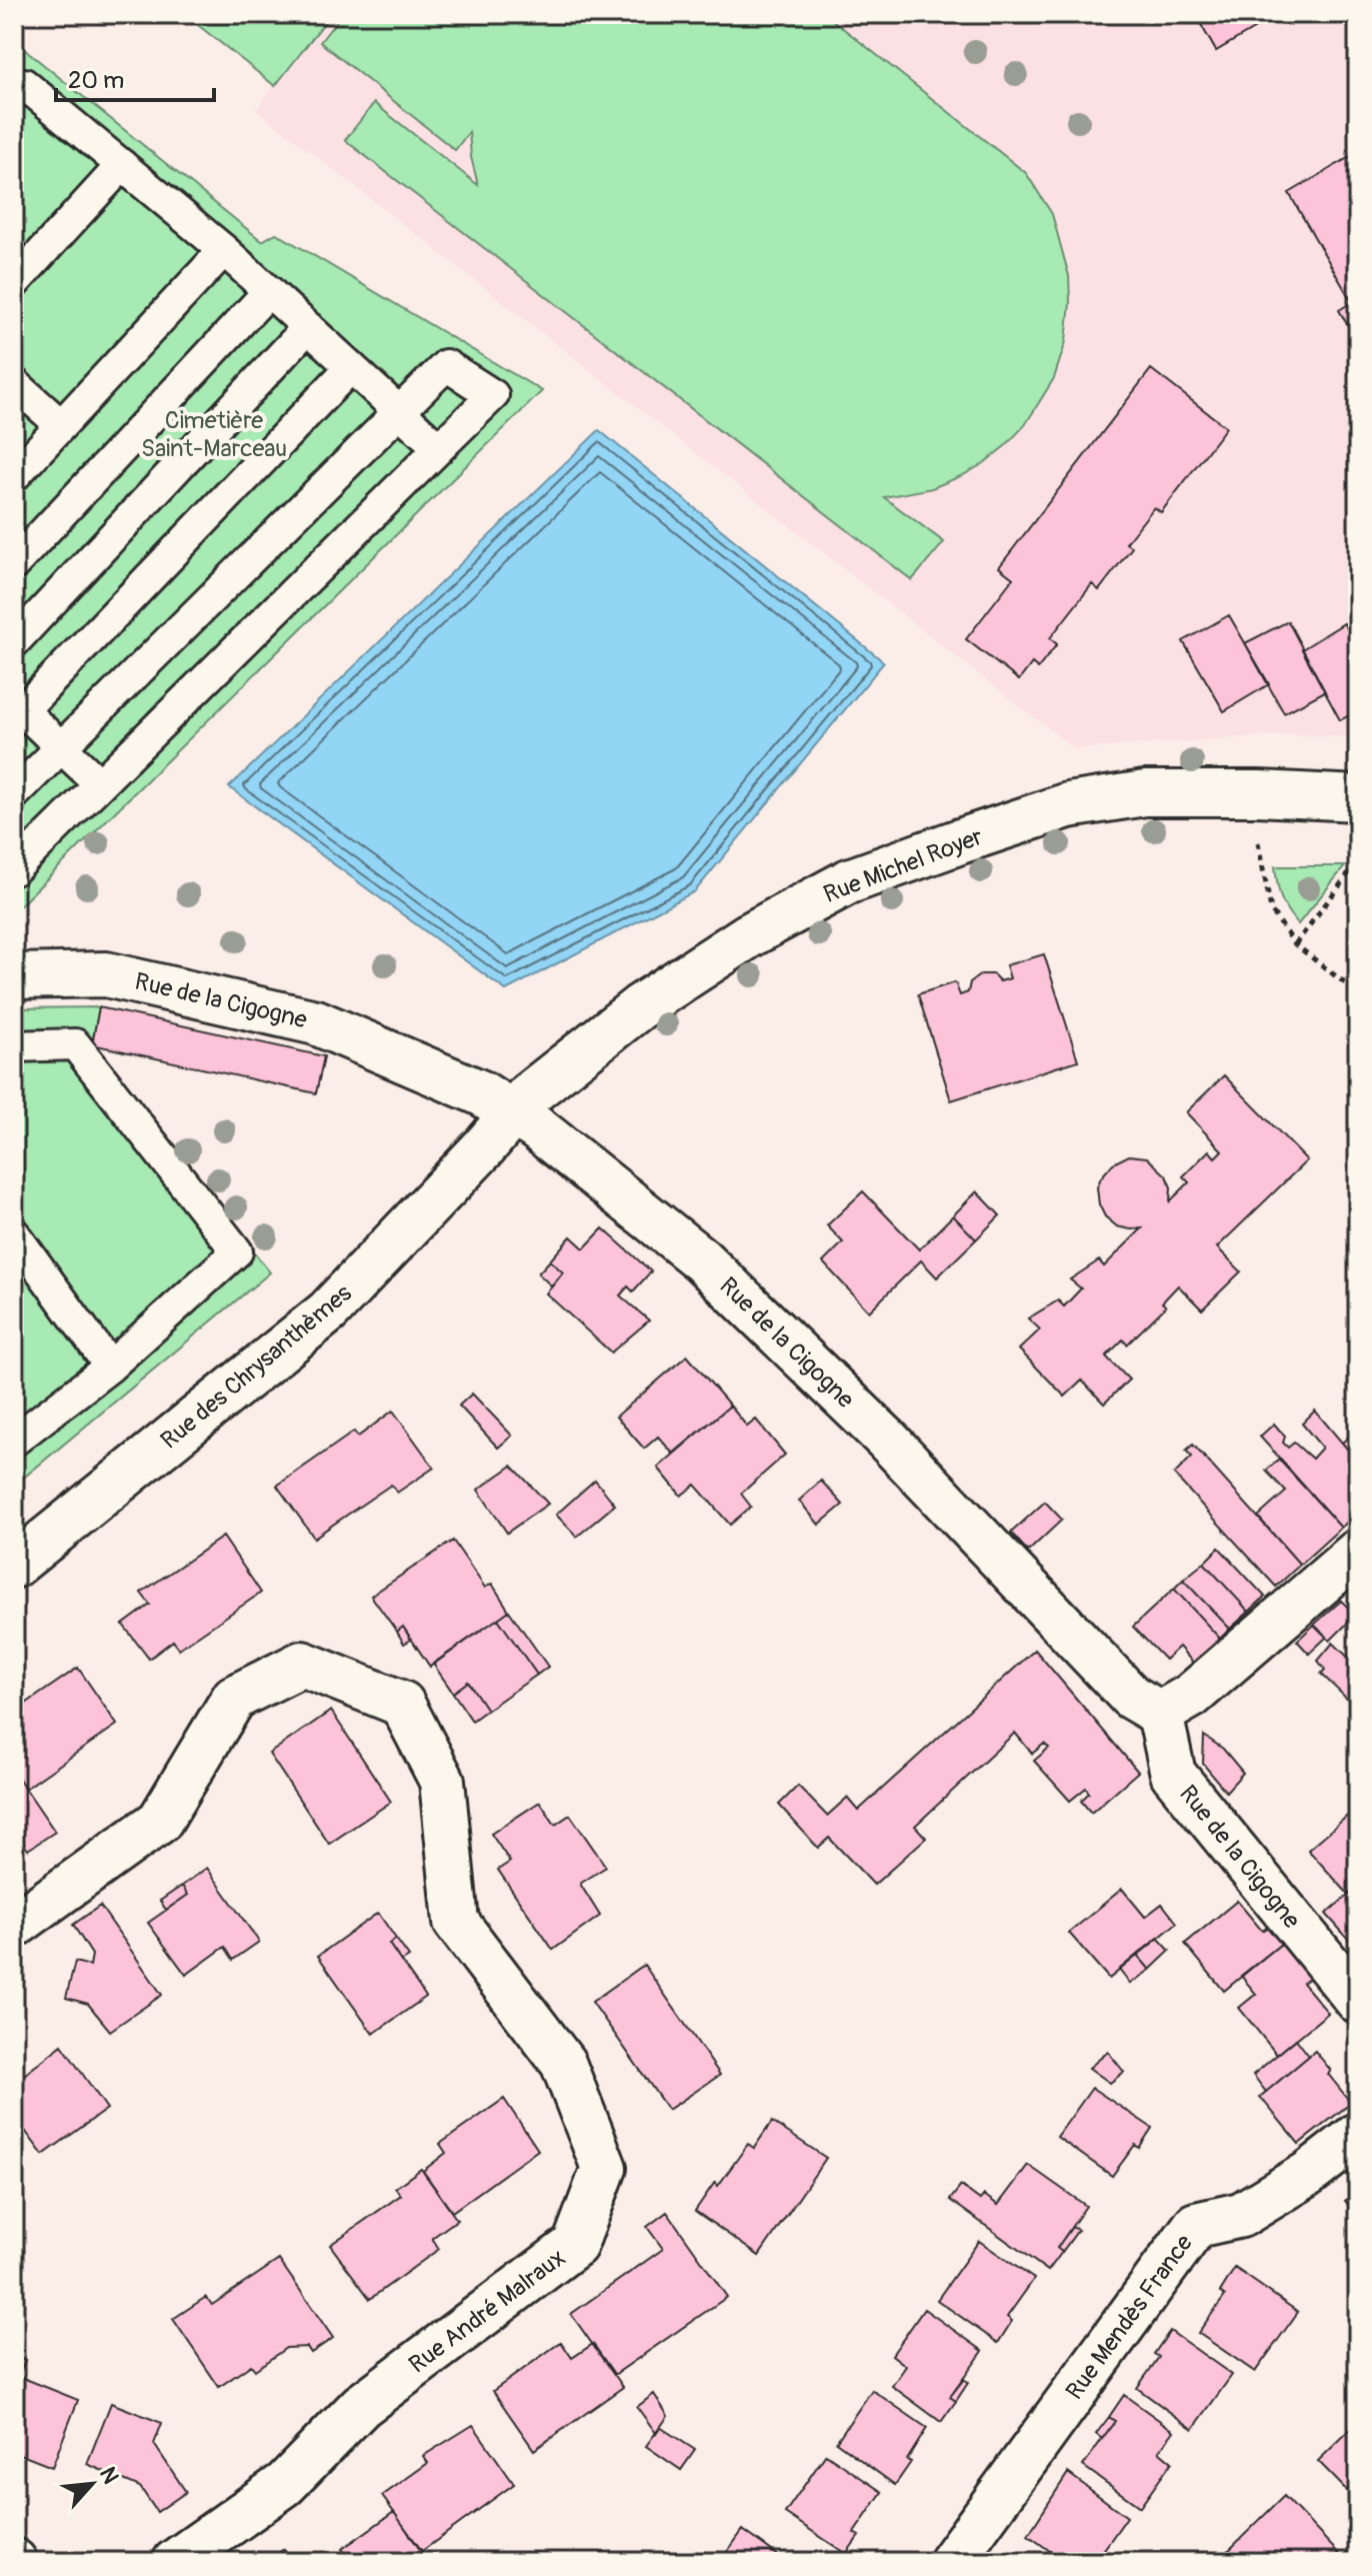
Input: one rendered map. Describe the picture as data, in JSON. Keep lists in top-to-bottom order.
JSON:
{
  "streets": {
    "street": [
      "Rue Michel Royer",
      "Rue de la Cigogne",
      "Rue des Chrysanthèmes",
      "Rue André Malraux",
      "Rue Mendès France"
    ]
  },
  "crossings": [
    ["Rue Michel Royer", "Rue de la Cigogne"],
    ["Rue Michel Royer", "Rue des Chrysanthèmes"],
    ["Rue de la Cigogne", "Rue des Chrysanthèmes"]
  ],
  "parks": ["Cimetière Saint-Marceau"],
  "scale_bar": "20 m",
  "north": "top right"
}
